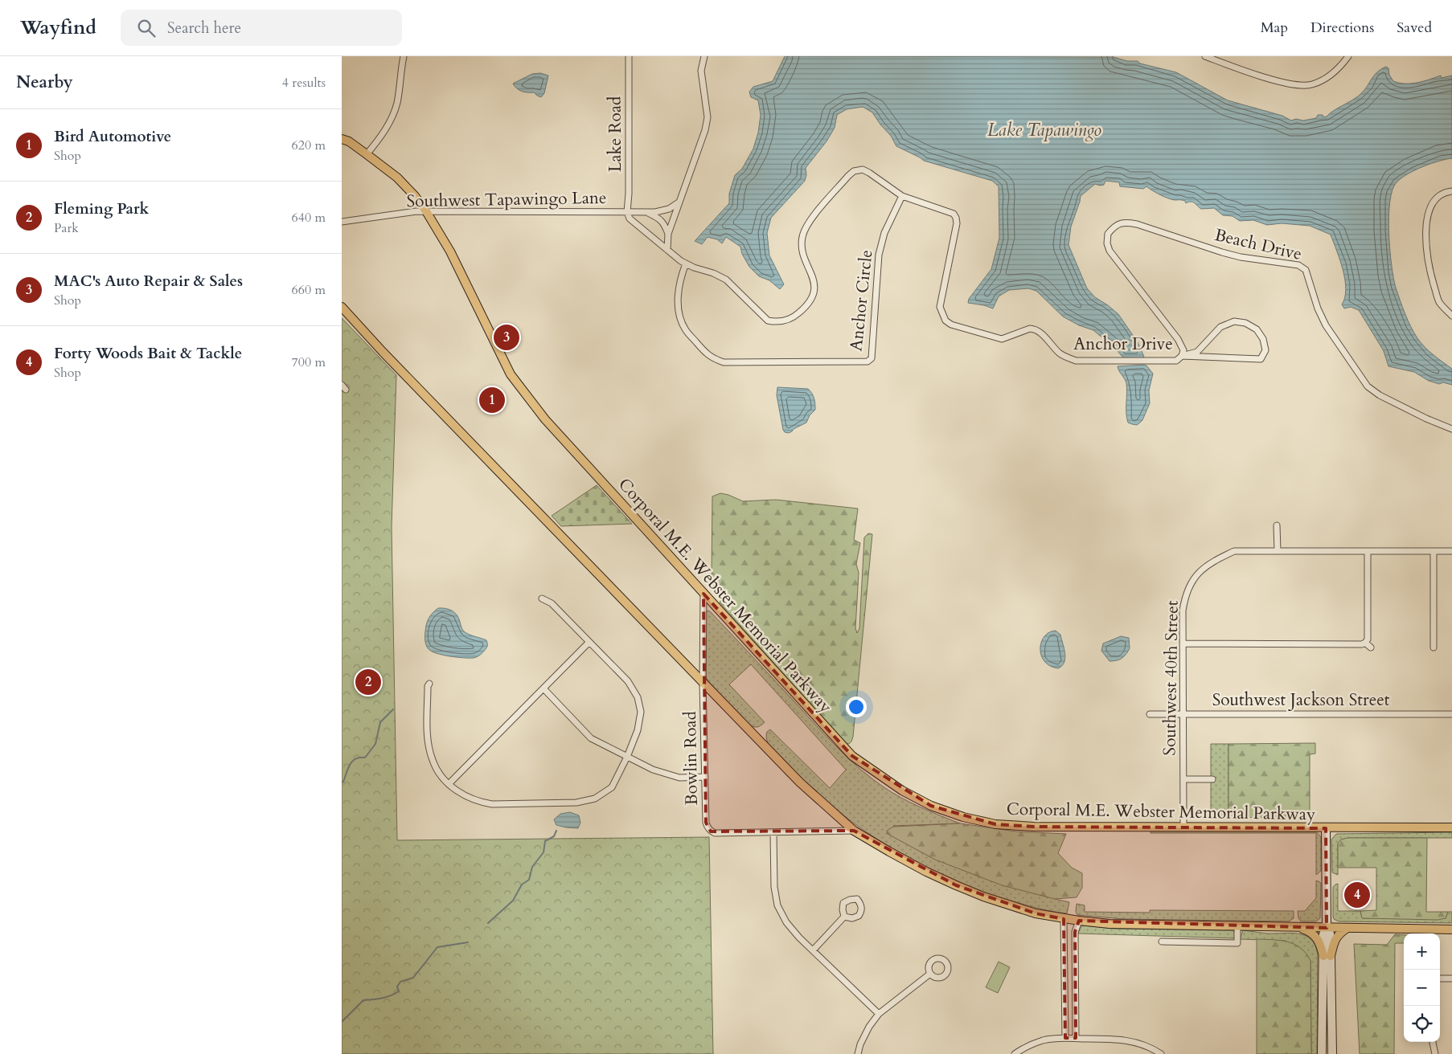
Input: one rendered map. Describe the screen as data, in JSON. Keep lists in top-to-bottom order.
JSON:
{
  "streets": {
    "main road": ["Corporal M.E. Webster Memorial Parkway"],
    "street": [
      "Lake Road",
      "Southwest Tapawingo Lane",
      "Beach Drive",
      "Anchor Circle",
      "Anchor Drive",
      "Southwest 40th Street",
      "Southwest Jackson Street",
      "Bowlin Road"
    ]
  },
  "crossings": [
    ["Lake Road", "Southwest Tapawingo Lane"],
    ["Lake Road", "Anchor Drive"],
    ["Southwest Tapawingo Lane", "Anchor Drive"],
    ["Southwest Tapawingo Lane", "Corporal M.E. Webster Memorial Parkway"],
    ["Beach Drive", "Anchor Drive"],
    ["Anchor Circle", "Anchor Drive"],
    ["Corporal M.E. Webster Memorial Parkway", "Southwest 40th Street"],
    ["Corporal M.E. Webster Memorial Parkway", "Bowlin Road"],
    ["Southwest 40th Street", "Southwest Jackson Street"]
  ],
  "water": ["Lake Tapawingo"],
  "page": {
    "header": "Wayfind",
    "search": "Search here",
    "nav": ["Map", "Directions", "Saved"],
    "heading": ["Nearby", "4 results"],
    "list": [
      {
        "mark": "1",
        "name": "Bird Automotive",
        "note": "Shop",
        "value": "620 m"
      },
      {
        "mark": "2",
        "name": "Fleming Park",
        "note": "Park",
        "value": "640 m"
      },
      {
        "mark": "3",
        "name": "MAC's Auto Repair & Sales",
        "note": "Shop",
        "value": "660 m"
      },
      {
        "mark": "4",
        "name": "Forty Woods Bait & Tackle",
        "note": "Shop",
        "value": "700 m"
      }
    ],
    "pins": [
      "3",
      "1",
      "2",
      "4"
    ],
    "map_buttons": ["+", "−"]
  }
}
